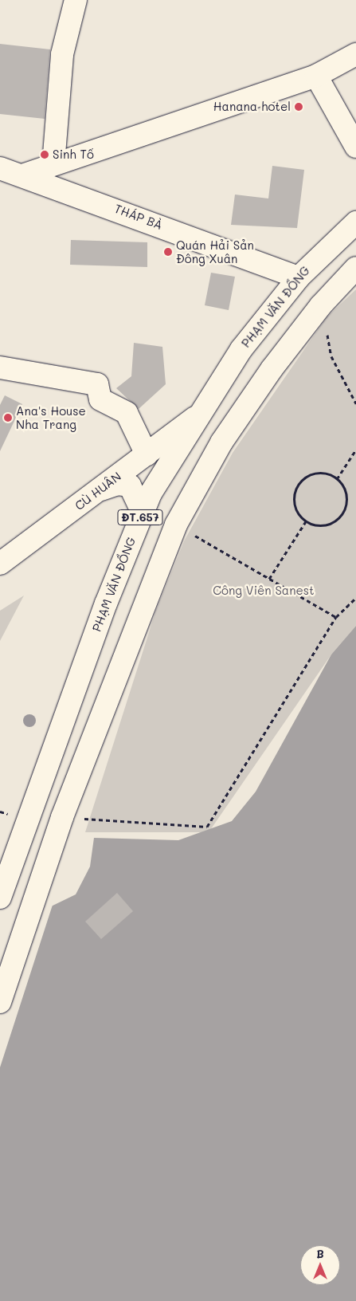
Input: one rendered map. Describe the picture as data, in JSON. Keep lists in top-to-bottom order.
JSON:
{
  "streets": {
    "main road": [
      "THÁP BÀ",
      "PHẠM VĂN ĐỒNG",
      "CÙ HUÂN",
      "ĐT.657"
    ]
  },
  "crossings": [
    ["THÁP BÀ", "PHẠM VĂN ĐỒNG"],
    ["PHẠM VĂN ĐỒNG", "CÙ HUÂN"]
  ],
  "parks": ["Công Viên Sanest"],
  "places": [
    "Hanana hotel",
    "Sinh Tố",
    "Quán Hải Sản Đông Xuân",
    "Ana's House Nha Trang"
  ],
  "north": "top"
}
